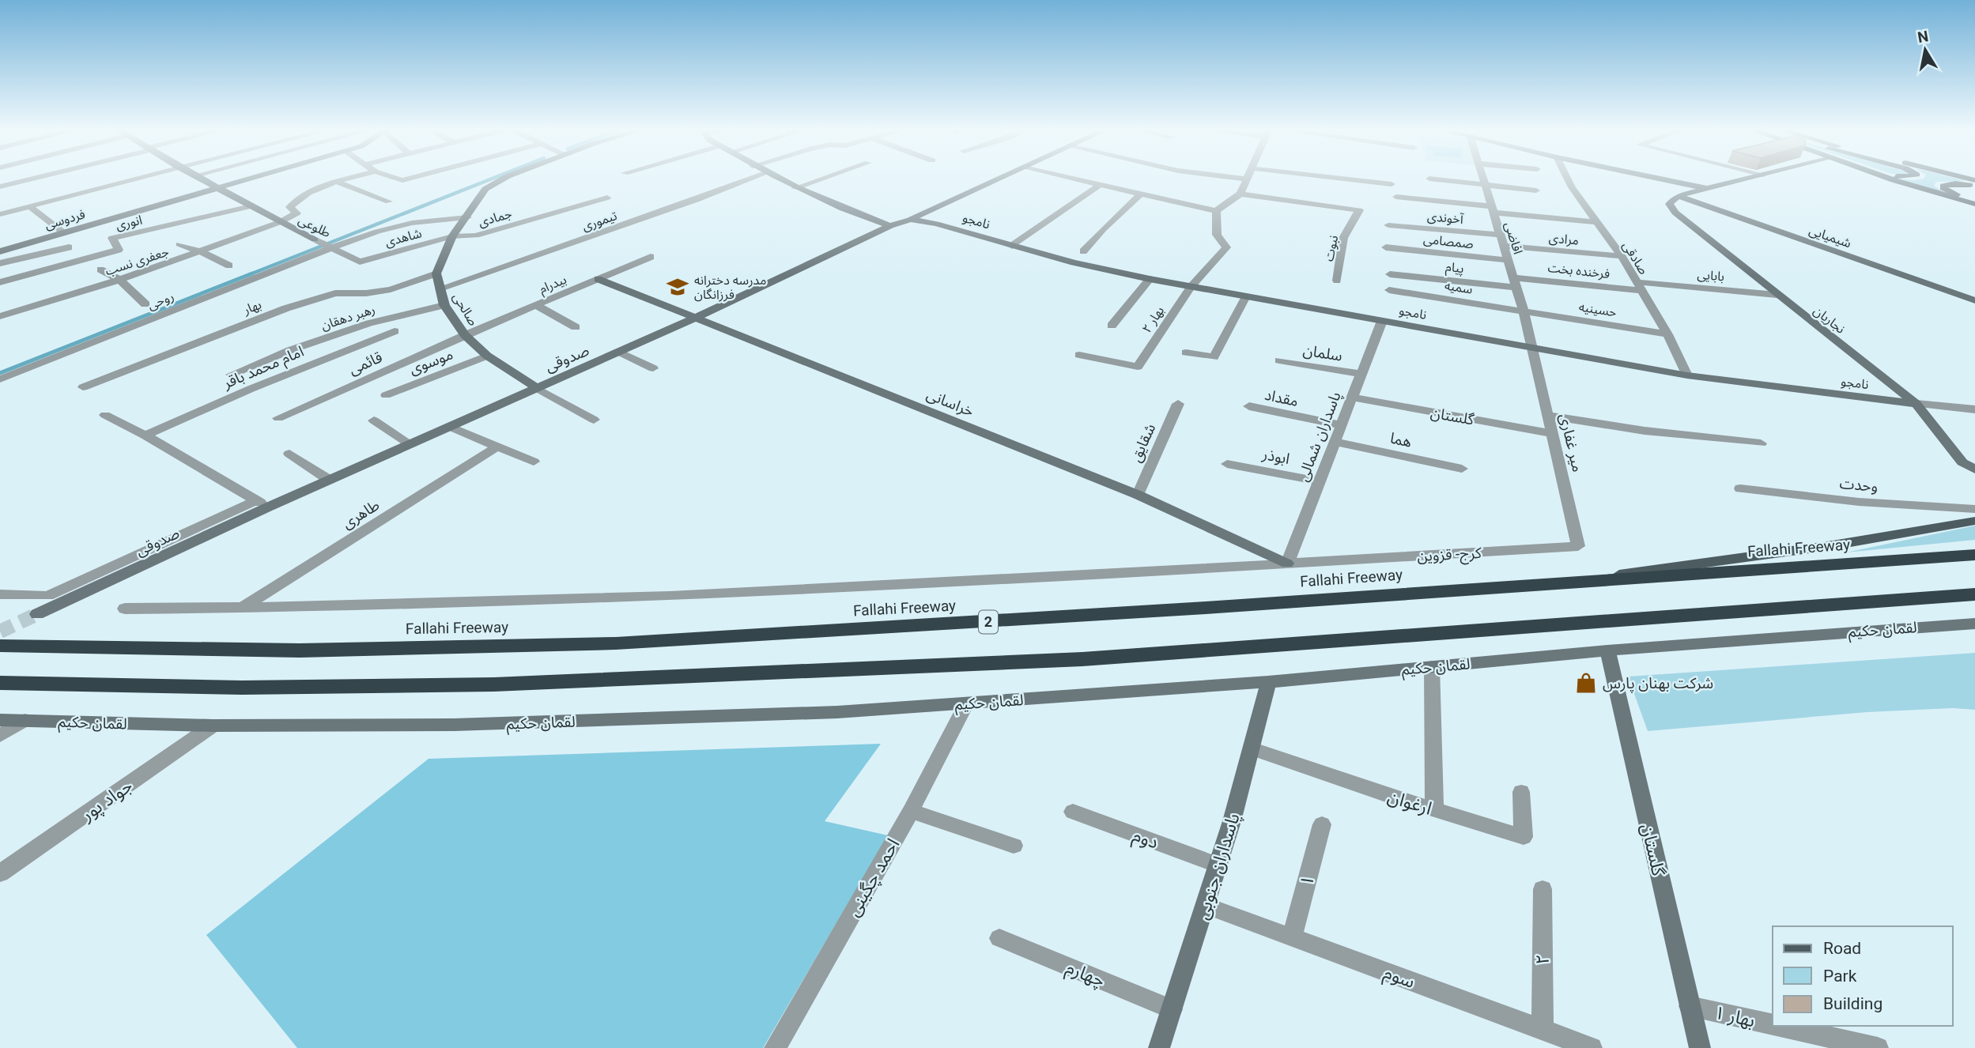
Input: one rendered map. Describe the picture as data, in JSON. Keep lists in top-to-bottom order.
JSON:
{
  "streets": {
    "highway": ["Fallahi Freeway", "2"],
    "street": [
      "جمادی",
      "آخوندی",
      "فردوسی",
      "تیموری",
      "نامجو",
      "انوری",
      "طلوعی",
      "شیمیایی",
      "شاهدی",
      "افاضی",
      "مرادی",
      "صمصامی",
      "نبوت",
      "صادقی",
      "جعفری نسب",
      "پیام",
      "فرخنده بخت",
      "بابایی",
      "بیدرام",
      "سمیه",
      "روحی",
      "بهار",
      "صالحی",
      "حسینیه",
      "رهبر دهقان",
      "بهار ۲",
      "نجاریان",
      "سلمان",
      "صدوقی",
      "موسوی",
      "قائمی",
      "امام محمد باقر",
      "مقداد",
      "خراسانی",
      "گلستان",
      "پاسداران شمالی",
      "هما",
      "شقایق",
      "میر غفاری",
      "ابوذر",
      "وحدت",
      "طاهری",
      "کرج- قزوین",
      "لقمان حکیم",
      "جواد پور",
      "ارغوان",
      "دوم",
      "پاسداران جنوبی",
      "احمد چگینی",
      "۱",
      "۲",
      "چهارم",
      "سوم",
      "بهار ۱"
    ]
  },
  "crossings": [
    ["جمادی", "شاهدی"],
    ["آخوندی", "افاضی"],
    ["فردوسی", "طلوعی"],
    ["تیموری", "صالحی"],
    ["نامجو", "افاضی"],
    ["نامجو", "صادقی"],
    ["نامجو", "بهار ۲"],
    ["نامجو", "نجاریان"],
    ["نامجو", "صدوقی"],
    ["نامجو", "پاسداران شمالی"],
    ["نامجو", "میر غفاری"],
    ["انوری", "طلوعی"],
    ["طلوعی", "شاهدی"],
    ["طلوعی", "جعفری نسب"],
    ["طلوعی", "روحی"],
    ["شیمیایی", "نجاریان"],
    ["افاضی", "مرادی"],
    ["افاضی", "صمصامی"],
    ["افاضی", "پیام"],
    ["افاضی", "فرخنده بخت"],
    ["افاضی", "سمیه"],
    ["افاضی", "حسینیه"],
    ["افاضی", "میر غفاری"],
    ["مرادی", "صادقی"],
    ["صادقی", "فرخنده بخت"],
    ["صادقی", "بابایی"],
    ["صادقی", "حسینیه"],
    ["پیام", "فرخنده بخت"],
    ["فرخنده بخت", "بابایی"],
    ["بابایی", "نجاریان"],
    ["بیدرام", "صالحی"],
    ["بیدرام", "قائمی"],
    ["بیدرام", "خراسانی"],
    ["سمیه", "حسینیه"],
    ["بهار", "صالحی"],
    ["صالحی", "رهبر دهقان"],
    ["صالحی", "صدوقی"],
    ["صالحی", "موسوی"],
    ["صالحی", "قائمی"],
    ["سلمان", "پاسداران شمالی"],
    ["صدوقی", "خراسانی"],
    ["مقداد", "پاسداران شمالی"],
    ["خراسانی", "پاسداران شمالی"],
    ["خراسانی", "شقایق"],
    ["خراسانی", "کرج- قزوین"],
    ["گلستان", "پاسداران شمالی"],
    ["گلستان", "میر غفاری"],
    ["گلستان", "لقمان حکیم"],
    ["گلستان", "بهار ۱"],
    ["پاسداران شمالی", "هما"],
    ["پاسداران شمالی", "ابوذر"],
    ["پاسداران شمالی", "کرج- قزوین"],
    ["میر غفاری", "کرج- قزوین"],
    ["طاهری", "کرج- قزوین"],
    ["لقمان حکیم", "جواد پور"],
    ["لقمان حکیم", "پاسداران جنوبی"],
    ["لقمان حکیم", "احمد چگینی"],
    ["ارغوان", "پاسداران جنوبی"],
    ["دوم", "پاسداران جنوبی"],
    ["پاسداران جنوبی", "چهارم"],
    ["پاسداران جنوبی", "سوم"],
    ["۱", "سوم"],
    ["۲", "سوم"]
  ],
  "places": {
    "school or university": ["مدرسه دخترانه فرزانگان"],
    "shop": ["شرکت بهنان پارس"]
  },
  "legend": ["Road", "Park", "Building"],
  "north": "top"
}
